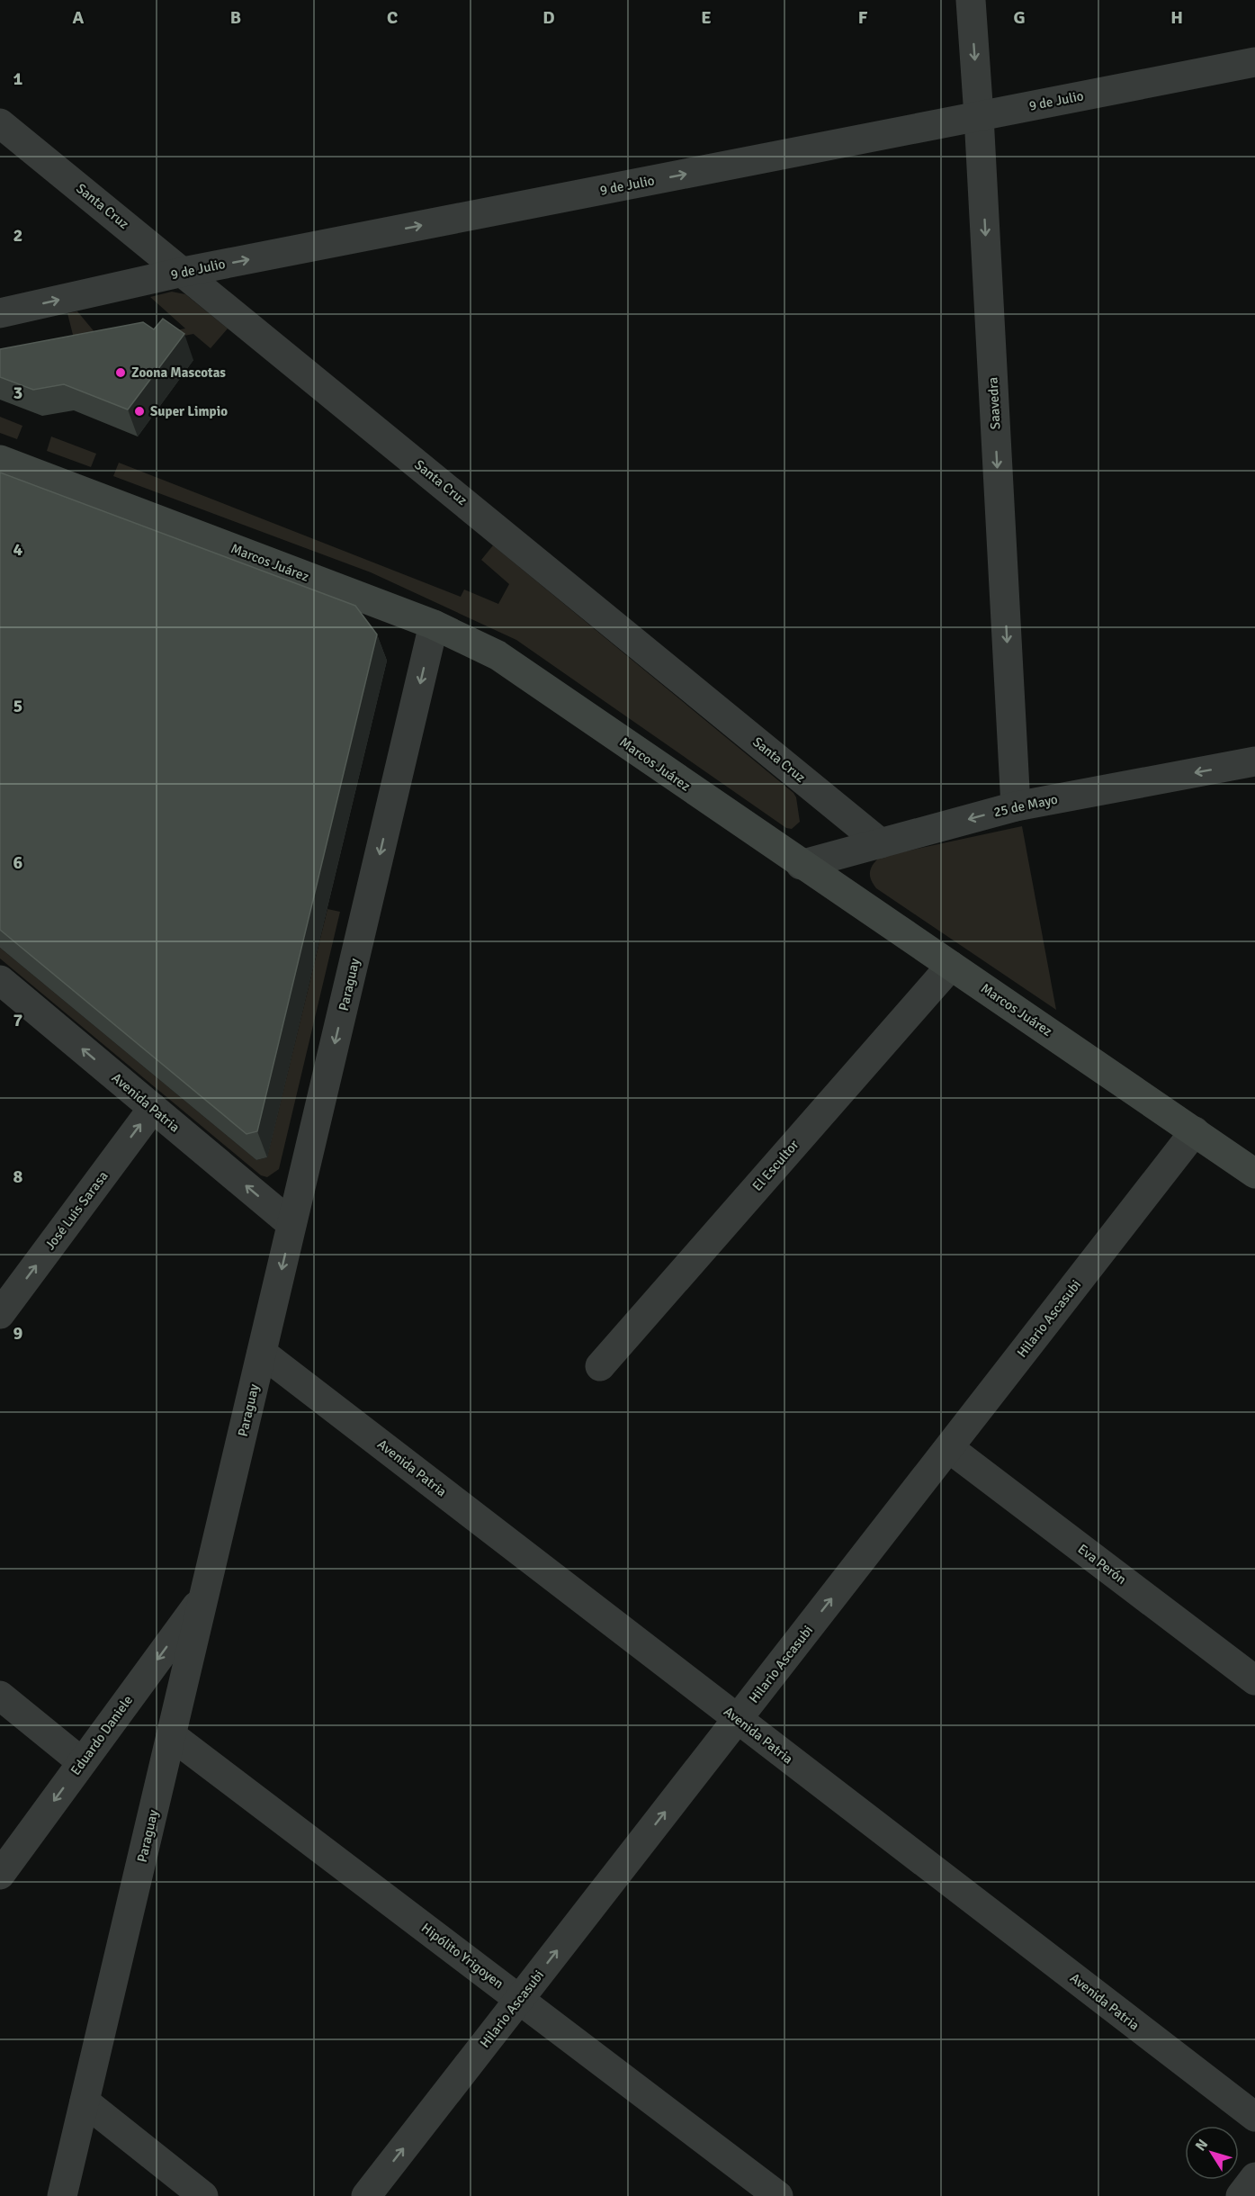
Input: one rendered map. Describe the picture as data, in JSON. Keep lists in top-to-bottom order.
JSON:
{
  "streets": {
    "main road": ["Marcos Juárez"],
    "street": [
      "9 de Julio",
      "Santa Cruz",
      "Saavedra",
      "25 de Mayo",
      "Paraguay",
      "Avenida Patria",
      "El Escultor",
      "José Luis Sarasa",
      "Hilario Ascasubi",
      "Eva Perón",
      "Eduardo Daniele",
      "Hipólito Yrigoyen"
    ]
  },
  "crossings": [
    ["9 de Julio", "Santa Cruz"],
    ["9 de Julio", "Saavedra"],
    ["Santa Cruz", "25 de Mayo"],
    ["Saavedra", "25 de Mayo"],
    ["Marcos Juárez", "25 de Mayo"],
    ["Marcos Juárez", "Paraguay"],
    ["Marcos Juárez", "El Escultor"],
    ["Marcos Juárez", "Hilario Ascasubi"],
    ["Paraguay", "Avenida Patria"],
    ["Paraguay", "Eduardo Daniele"],
    ["Paraguay", "Hipólito Yrigoyen"],
    ["Avenida Patria", "José Luis Sarasa"],
    ["Avenida Patria", "Hilario Ascasubi"],
    ["Hilario Ascasubi", "Eva Perón"],
    ["Hilario Ascasubi", "Hipólito Yrigoyen"]
  ],
  "one_way": [
    "9 de Julio",
    "Saavedra",
    "25 de Mayo",
    "Paraguay",
    "José Luis Sarasa",
    "Hilario Ascasubi",
    "Eduardo Daniele"
  ],
  "places": ["Zoona Mascotas", "Super Limpio"],
  "north": "top left",
  "grid": {
    "columns": [
      "A",
      "B",
      "C",
      "D",
      "E",
      "F",
      "G",
      "H"
    ],
    "rows": [
      "1",
      "2",
      "3",
      "4",
      "5",
      "6",
      "7",
      "8",
      "9"
    ]
  }
}
